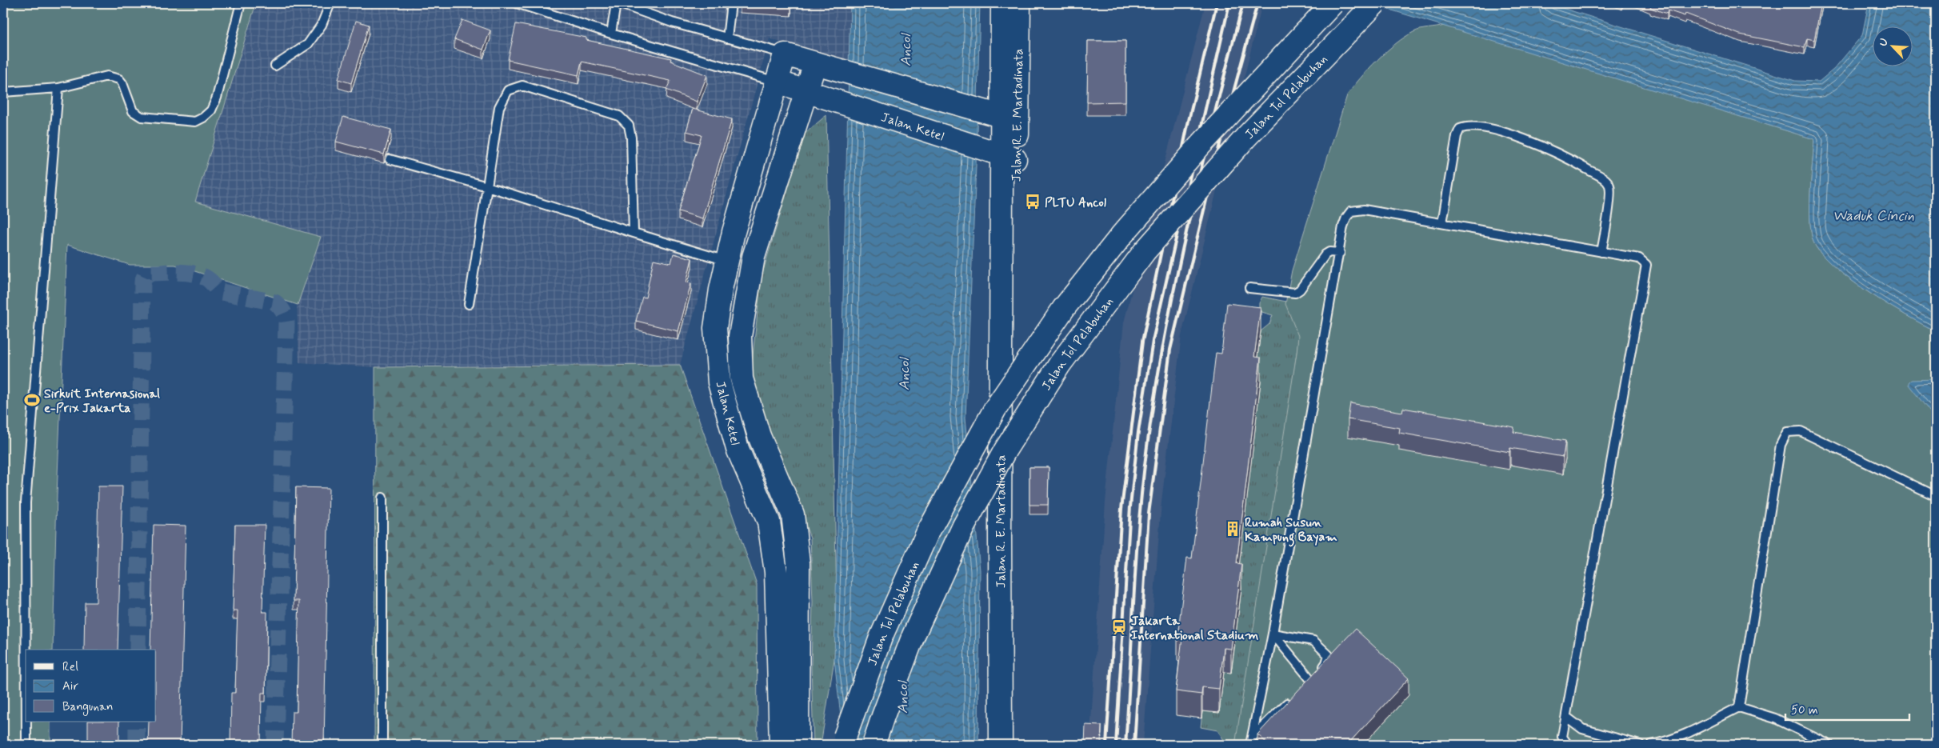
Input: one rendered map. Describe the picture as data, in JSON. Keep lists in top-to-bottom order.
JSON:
{
  "streets": {
    "highway": ["Jalan Tol Pelabuhan", "Jalan R. E. Martadinata", "Jalan Ketel"]
  },
  "crossings": [
    ["Jalan R. E. Martadinata", "Jalan Ketel"]
  ],
  "water": ["Ancol", "Waduk Cincin"],
  "places": {
    "bus stop": ["PLTU Ancol"],
    "sports": ["Sirkuit Internasional e-Prix Jakarta"],
    "building": ["Rumah Susun Kampung Bayam"],
    "station": ["Jakarta International Stadium"]
  },
  "legend": ["Rel", "Air", "Bangunan"],
  "scale_bar": "50 m",
  "north": "top left"
}
